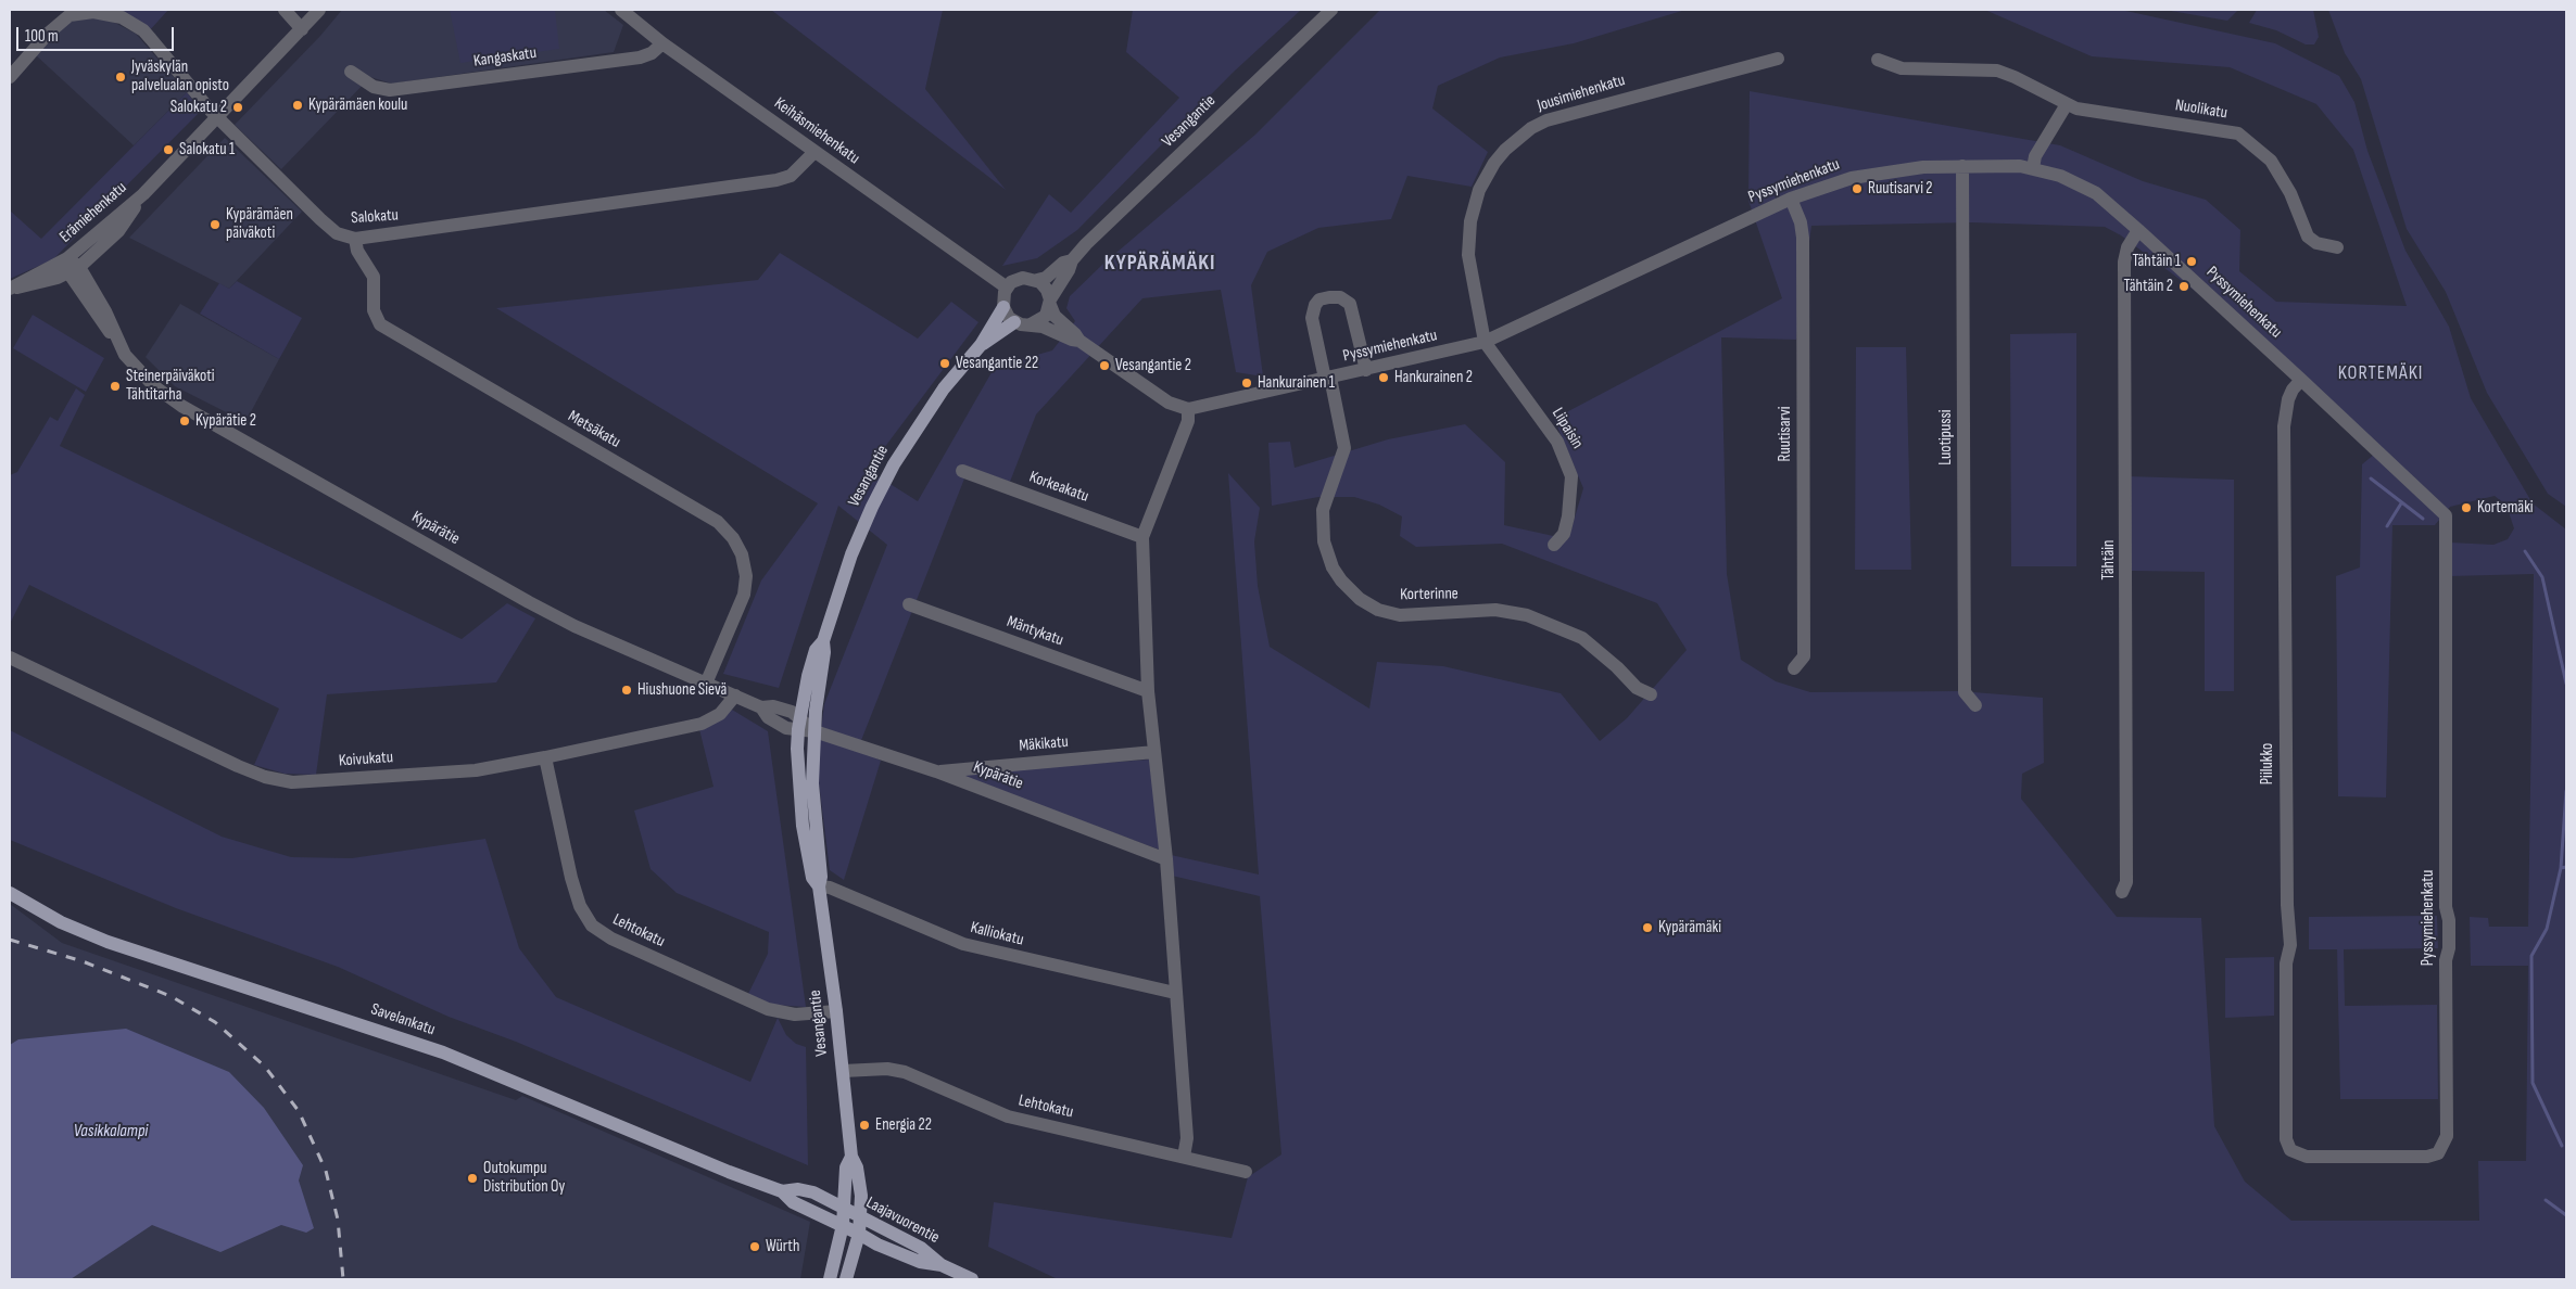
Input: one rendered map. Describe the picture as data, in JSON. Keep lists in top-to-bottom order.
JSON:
{
  "streets": {
    "main road": ["Vesangantie", "Savelankatu", "Laajavuorentie"],
    "street": [
      "Kangaskatu",
      "Jousimiehenkatu",
      "Nuolikatu",
      "Keihäsmiehenkatu",
      "Pyssymiehenkatu",
      "Erämiehenkatu",
      "Salokatu",
      "Liipaisin",
      "Metsäkatu",
      "Ruutisarvi",
      "Luotipussi",
      "Korkeakatu",
      "Kypärätie",
      "Tähtäin",
      "Korterinne",
      "Mäntykatu",
      "Mäkikatu",
      "Koivukatu",
      "Piilukko",
      "Lehtokatu",
      "Kalliokatu"
    ]
  },
  "crossings": [
    ["Kangaskatu", "Keihäsmiehenkatu"],
    ["Jousimiehenkatu", "Pyssymiehenkatu"],
    ["Jousimiehenkatu", "Liipaisin"],
    ["Vesangantie", "Keihäsmiehenkatu"],
    ["Vesangantie", "Kypärätie"],
    ["Vesangantie", "Lehtokatu"],
    ["Vesangantie", "Kalliokatu"],
    ["Vesangantie", "Savelankatu"],
    ["Vesangantie", "Laajavuorentie"],
    ["Keihäsmiehenkatu", "Salokatu"],
    ["Pyssymiehenkatu", "Liipaisin"],
    ["Pyssymiehenkatu", "Ruutisarvi"],
    ["Pyssymiehenkatu", "Luotipussi"],
    ["Pyssymiehenkatu", "Tähtäin"],
    ["Pyssymiehenkatu", "Korterinne"],
    ["Pyssymiehenkatu", "Piilukko"],
    ["Erämiehenkatu", "Salokatu"],
    ["Erämiehenkatu", "Kypärätie"],
    ["Salokatu", "Metsäkatu"],
    ["Metsäkatu", "Kypärätie"],
    ["Kypärätie", "Mäkikatu"],
    ["Kypärätie", "Koivukatu"],
    ["Koivukatu", "Lehtokatu"],
    ["Savelankatu", "Laajavuorentie"]
  ],
  "districts": ["KYPÄRÄMÄKI", "KORTEMÄKI"],
  "water": ["Vasikkalampi"],
  "places": [
    "Jyväskylän palvelualan opisto",
    "Kypärämäen koulu",
    "Salokatu 2",
    "Salokatu 1",
    "Ruutisarvi 2",
    "Kypärämäen päiväkoti",
    "Tähtäin 1",
    "Tähtäin 2",
    "Vesangantie 22",
    "Vesangantie 2",
    "Hankurainen 2",
    "Hankurainen 1",
    "Steinerpäiväkoti Tähtitarha",
    "Kypärätie 2",
    "Kortemäki",
    "Hiushuone Sievä",
    "Kypärämäki",
    "Energia 22",
    "Outokumpu Distribution Oy",
    "Würth"
  ],
  "scale_bar": "100 m"
}
